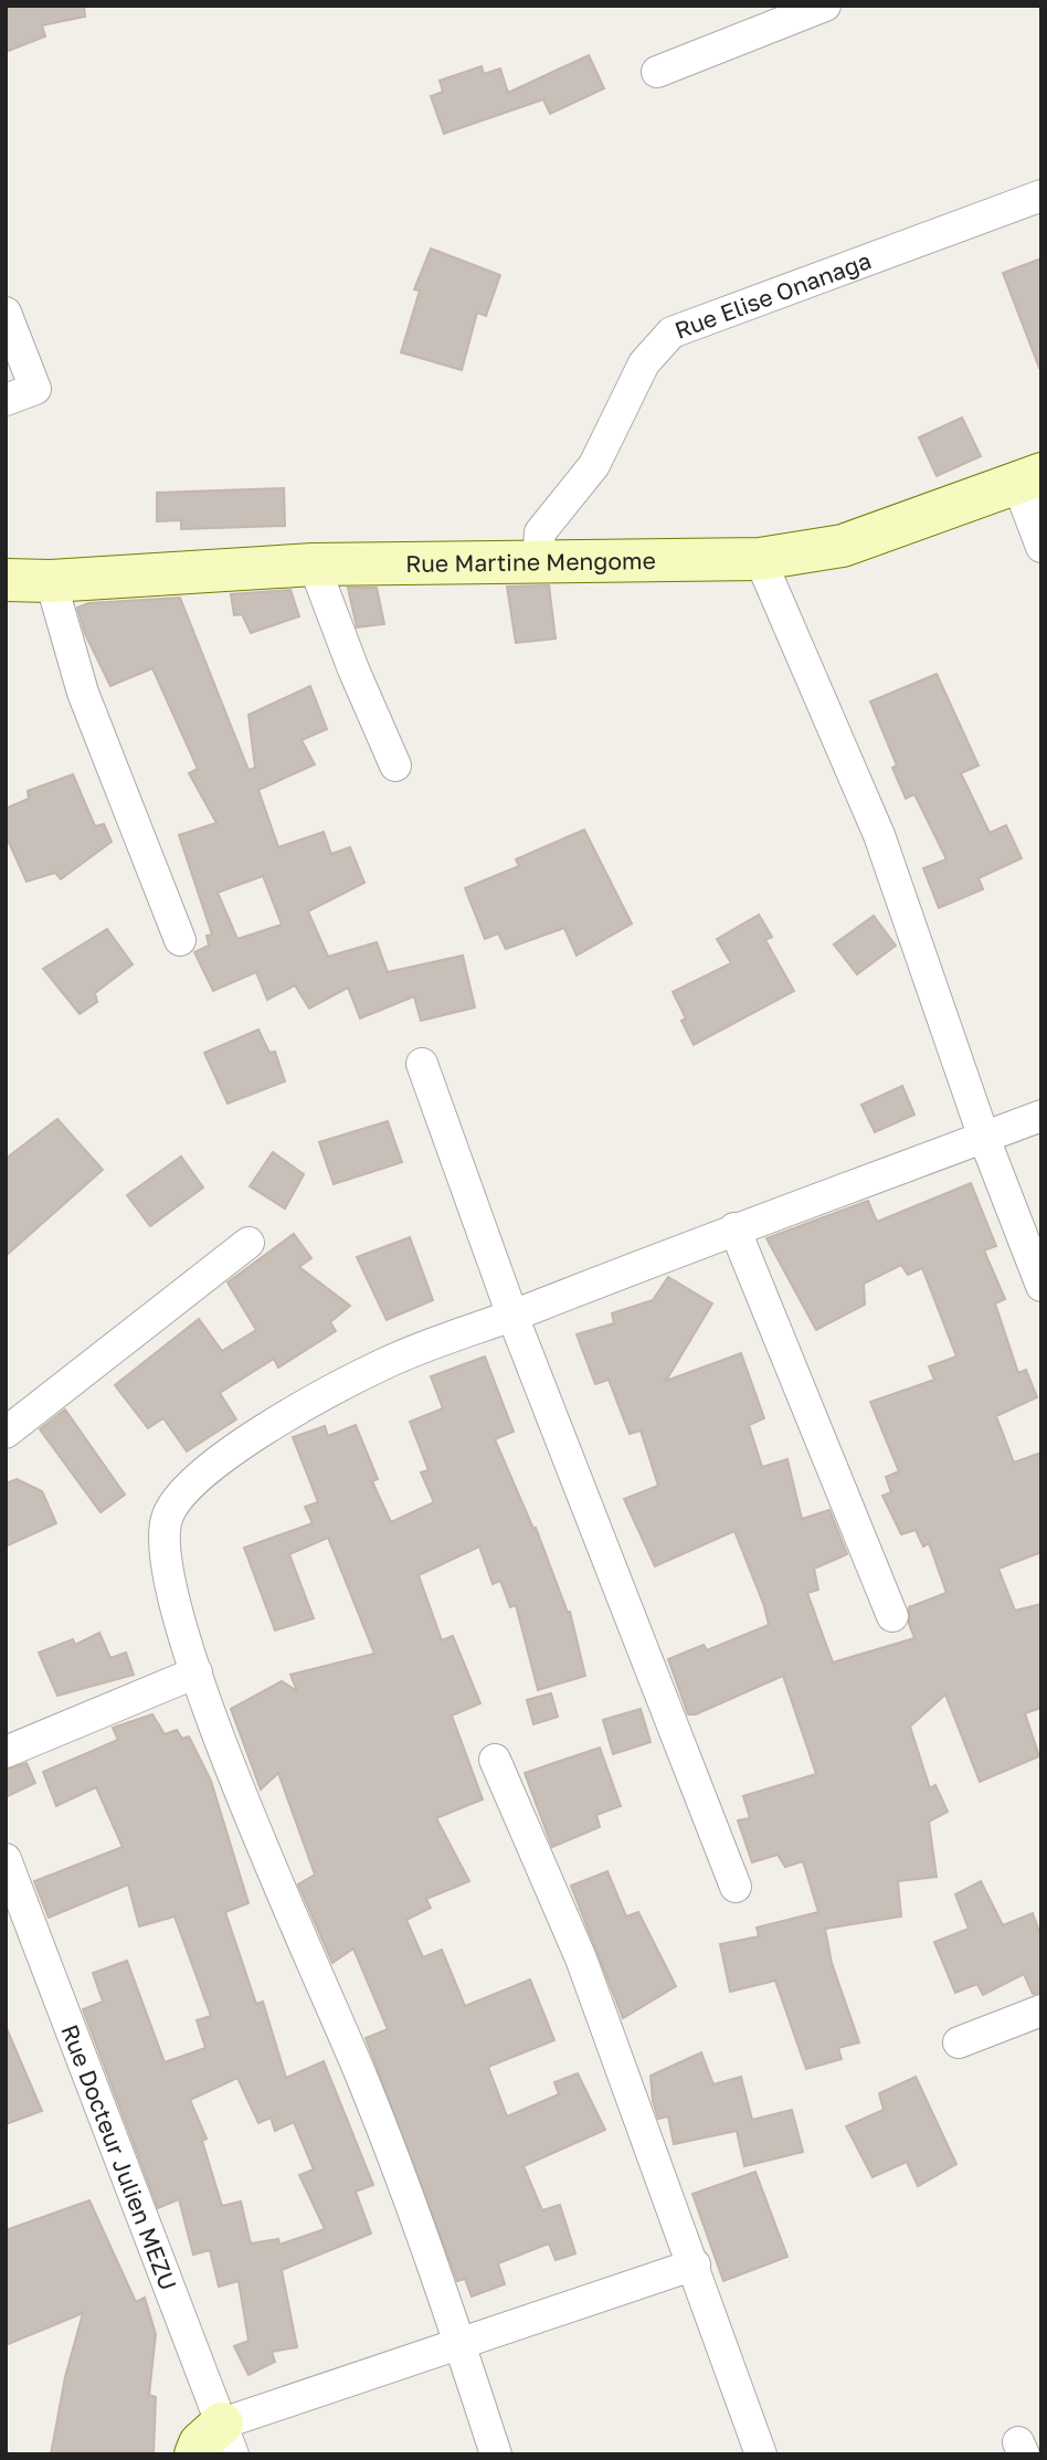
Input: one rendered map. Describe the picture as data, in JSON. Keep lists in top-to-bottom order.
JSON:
{
  "streets": {
    "street": ["Rue Elise Onanaga", "Rue Martine Mengome", "Rue Docteur Julien MEZU"]
  },
  "crossings": [
    ["Rue Elise Onanaga", "Rue Martine Mengome"]
  ]
}
